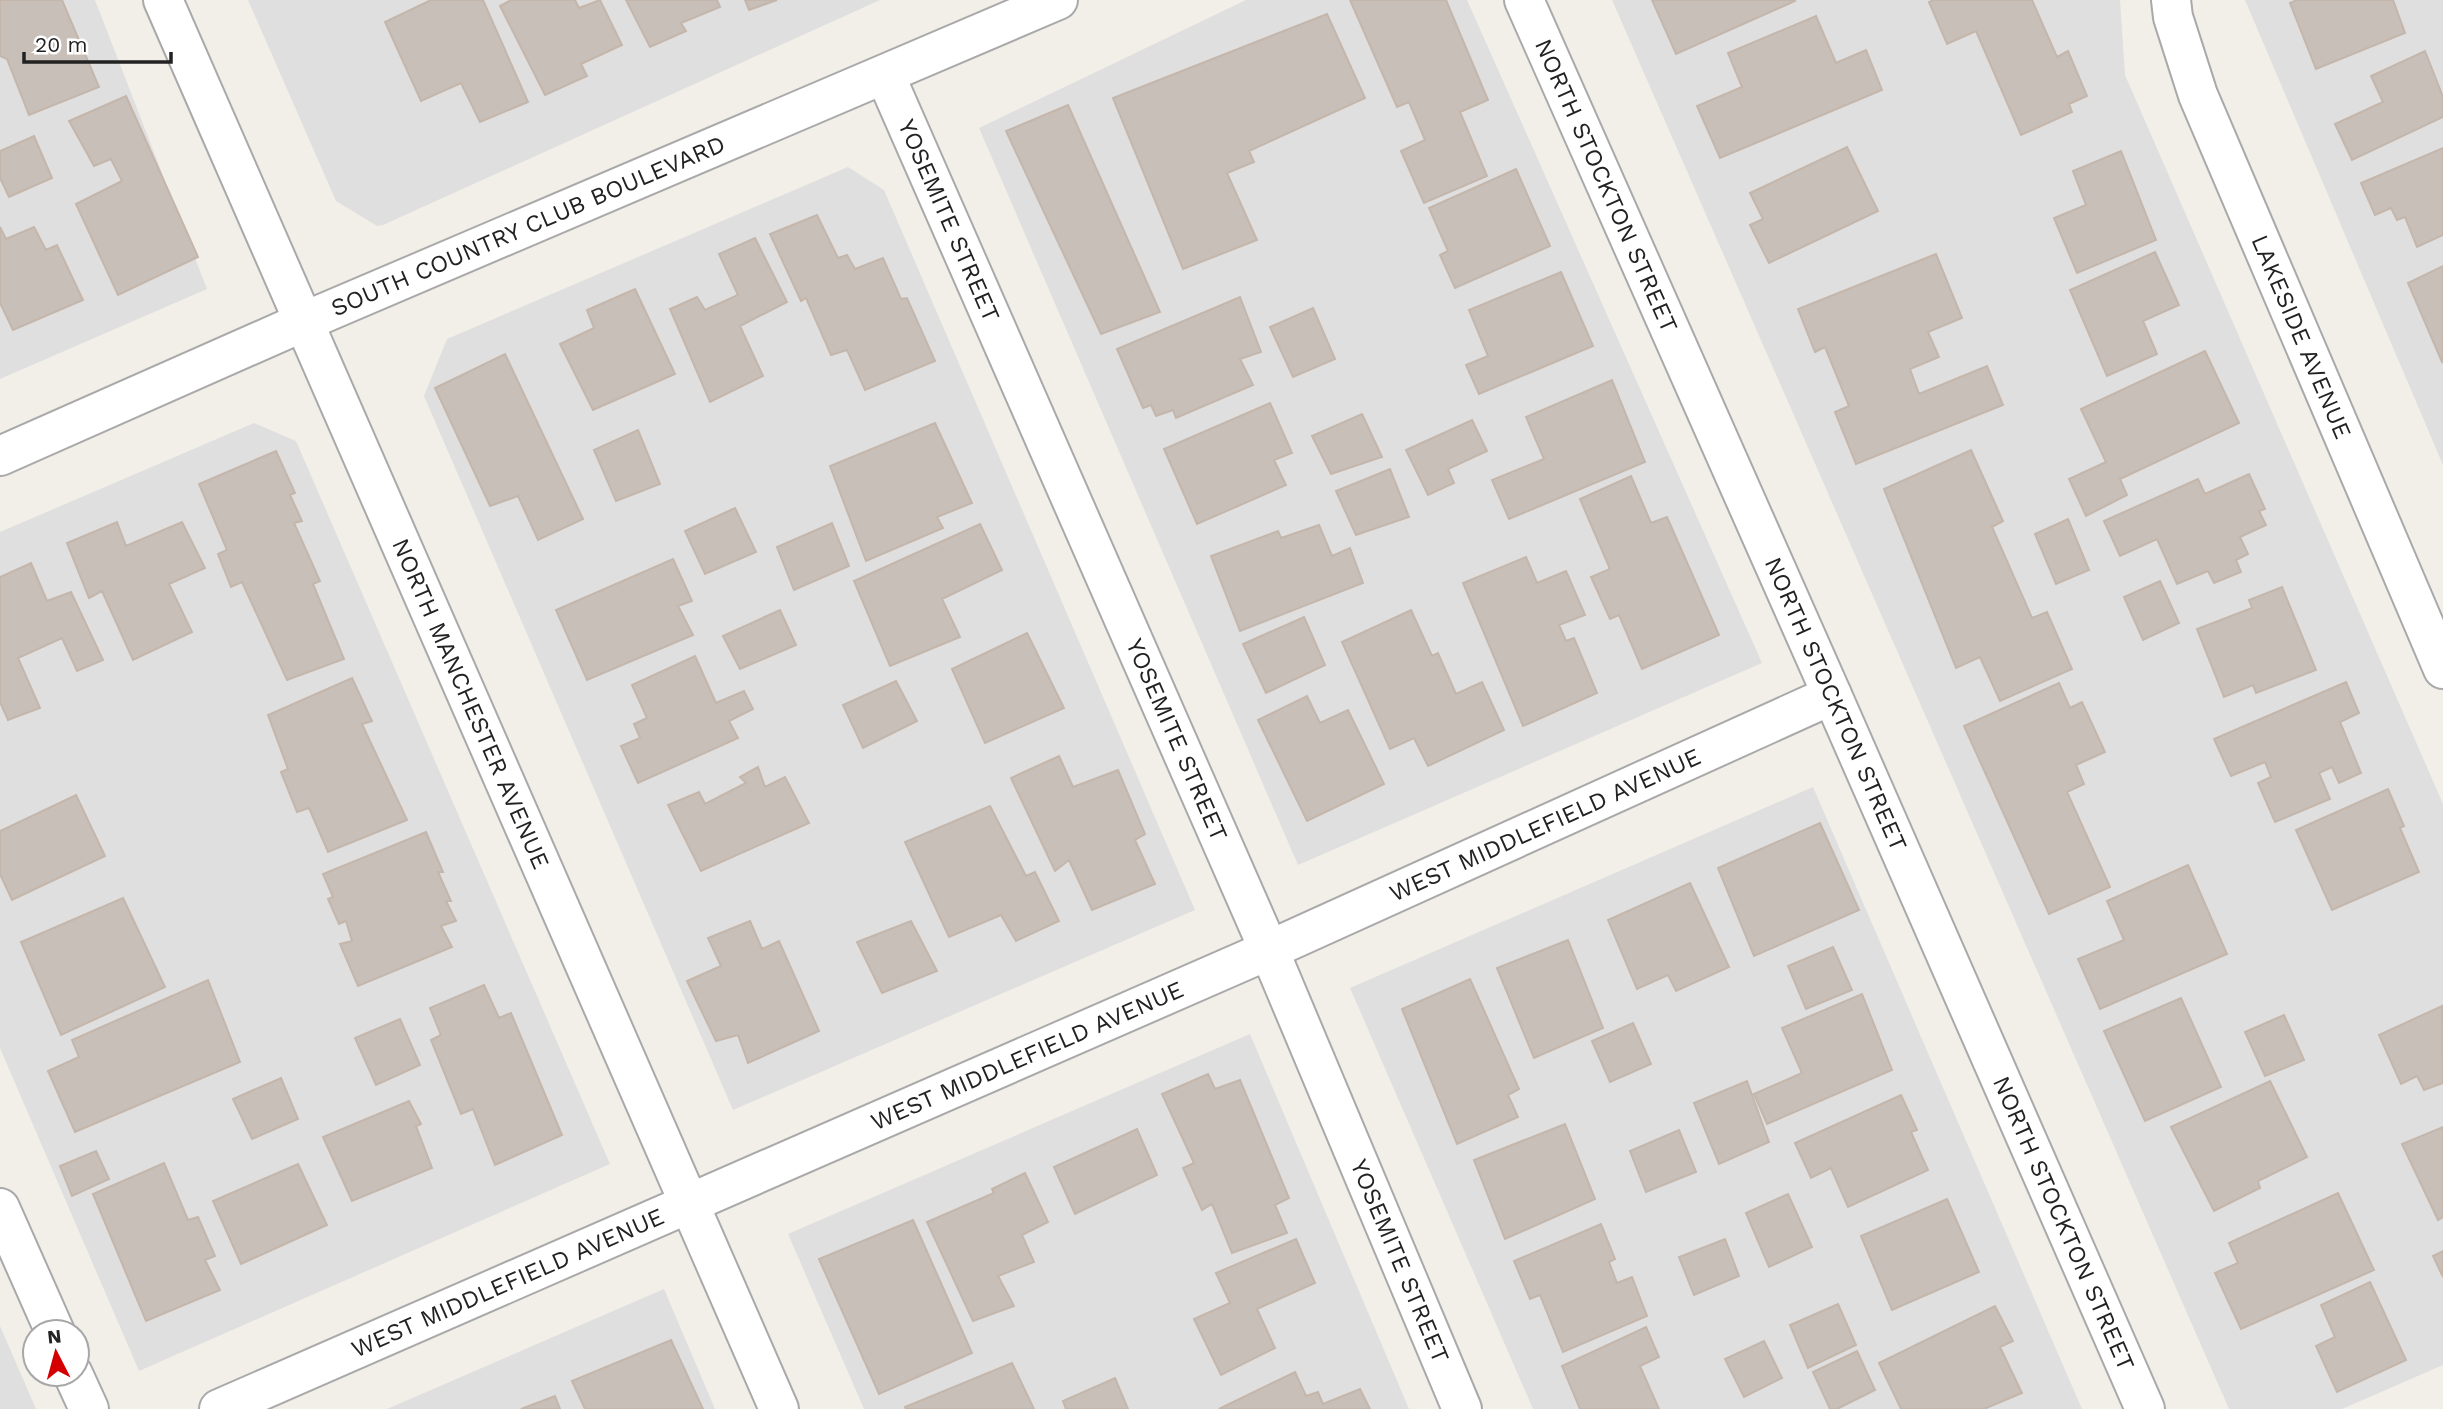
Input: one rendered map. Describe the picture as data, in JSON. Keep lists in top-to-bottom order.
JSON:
{
  "streets": {
    "street": [
      "NORTH STOCKTON STREET",
      "YOSEMITE STREET",
      "SOUTH COUNTRY CLUB BOULEVARD",
      "LAKESIDE AVENUE",
      "NORTH MANCHESTER AVENUE",
      "WEST MIDDLEFIELD AVENUE"
    ]
  },
  "crossings": [
    ["NORTH STOCKTON STREET", "WEST MIDDLEFIELD AVENUE"],
    ["YOSEMITE STREET", "SOUTH COUNTRY CLUB BOULEVARD"],
    ["YOSEMITE STREET", "WEST MIDDLEFIELD AVENUE"],
    ["SOUTH COUNTRY CLUB BOULEVARD", "NORTH MANCHESTER AVENUE"],
    ["NORTH MANCHESTER AVENUE", "WEST MIDDLEFIELD AVENUE"]
  ],
  "scale_bar": "20 m",
  "north": "top"
}
